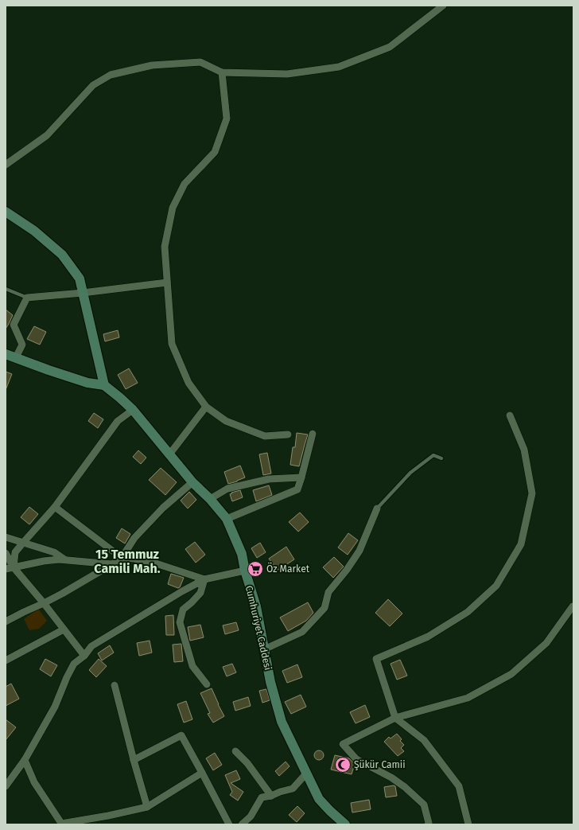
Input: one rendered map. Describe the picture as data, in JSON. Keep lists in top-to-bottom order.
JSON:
{
  "streets": {
    "street": ["Cumhuriyet Caddesi"]
  },
  "districts": ["15 Temmuz Camili Mah."],
  "places": {
    "supermarket": ["Öz Market"],
    "mosque": ["Şükür Camii"]
  }
}
